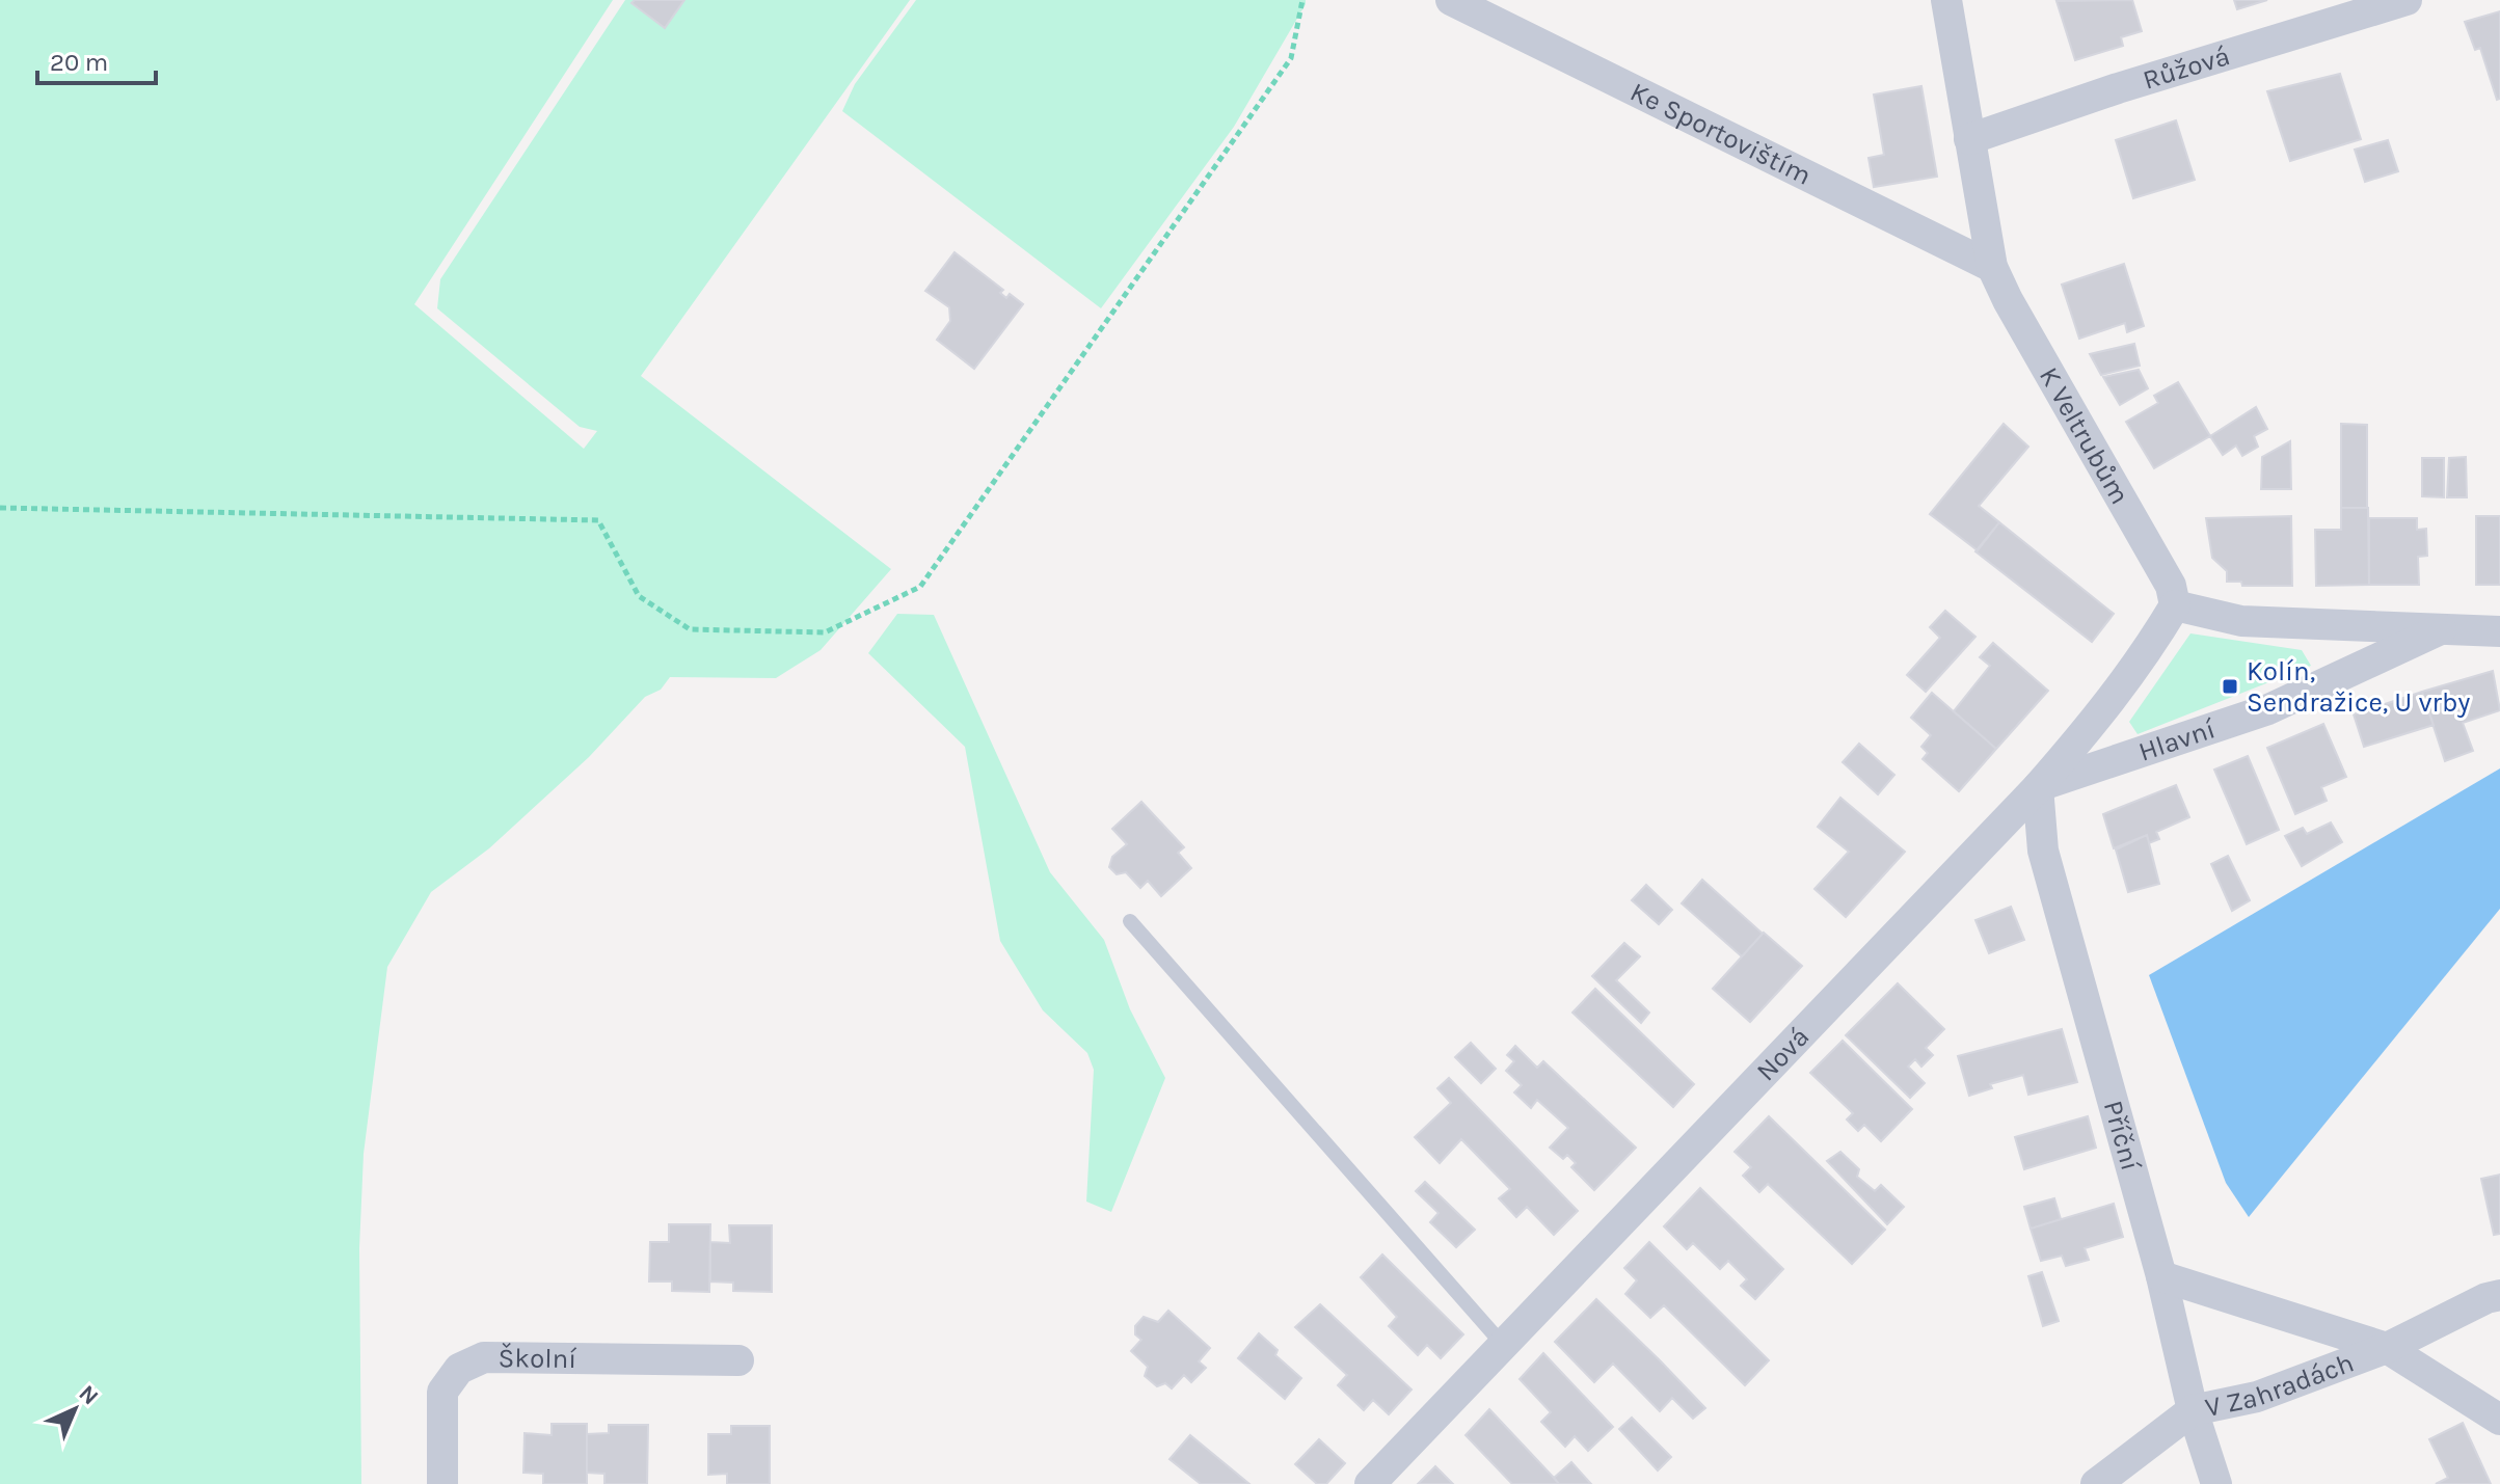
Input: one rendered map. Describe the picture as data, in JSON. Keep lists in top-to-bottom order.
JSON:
{
  "streets": {
    "street": [
      "Růžová",
      "Ke Sportovištím",
      "K Veltrubům",
      "Hlavní",
      "Nová",
      "Příční",
      "Školní",
      "V Zahradách"
    ]
  },
  "crossings": [
    ["Růžová", "K Veltrubům"],
    ["Ke Sportovištím", "K Veltrubům"],
    ["K Veltrubům", "Nová"],
    ["Hlavní", "Nová"],
    ["Hlavní", "Příční"],
    ["Nová", "Příční"],
    ["Příční", "V Zahradách"]
  ],
  "places": {
    "transit": ["Kolín, Sendražice, U vrby"]
  },
  "scale_bar": "20 m",
  "north": "top right"
}
